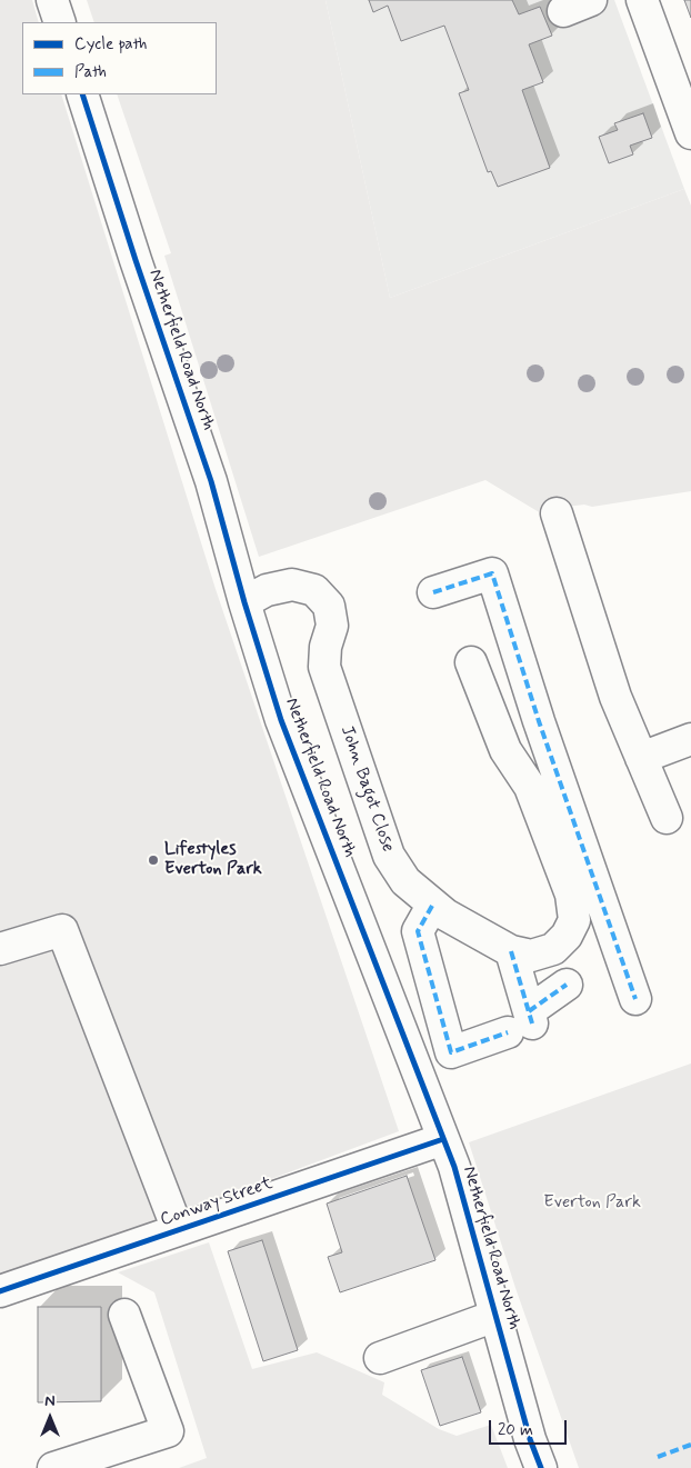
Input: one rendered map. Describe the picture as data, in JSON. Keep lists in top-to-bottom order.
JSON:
{
  "streets": {
    "street": ["Netherfield Road North", "John Bagot Close", "Conway Street"]
  },
  "crossings": [
    ["Netherfield Road North", "John Bagot Close"],
    ["Netherfield Road North", "Conway Street"]
  ],
  "parks": ["Everton Park"],
  "places": ["Lifestyles Everton Park"],
  "legend": ["Cycle path", "Path"],
  "scale_bar": "20 m",
  "north": "top"
}
